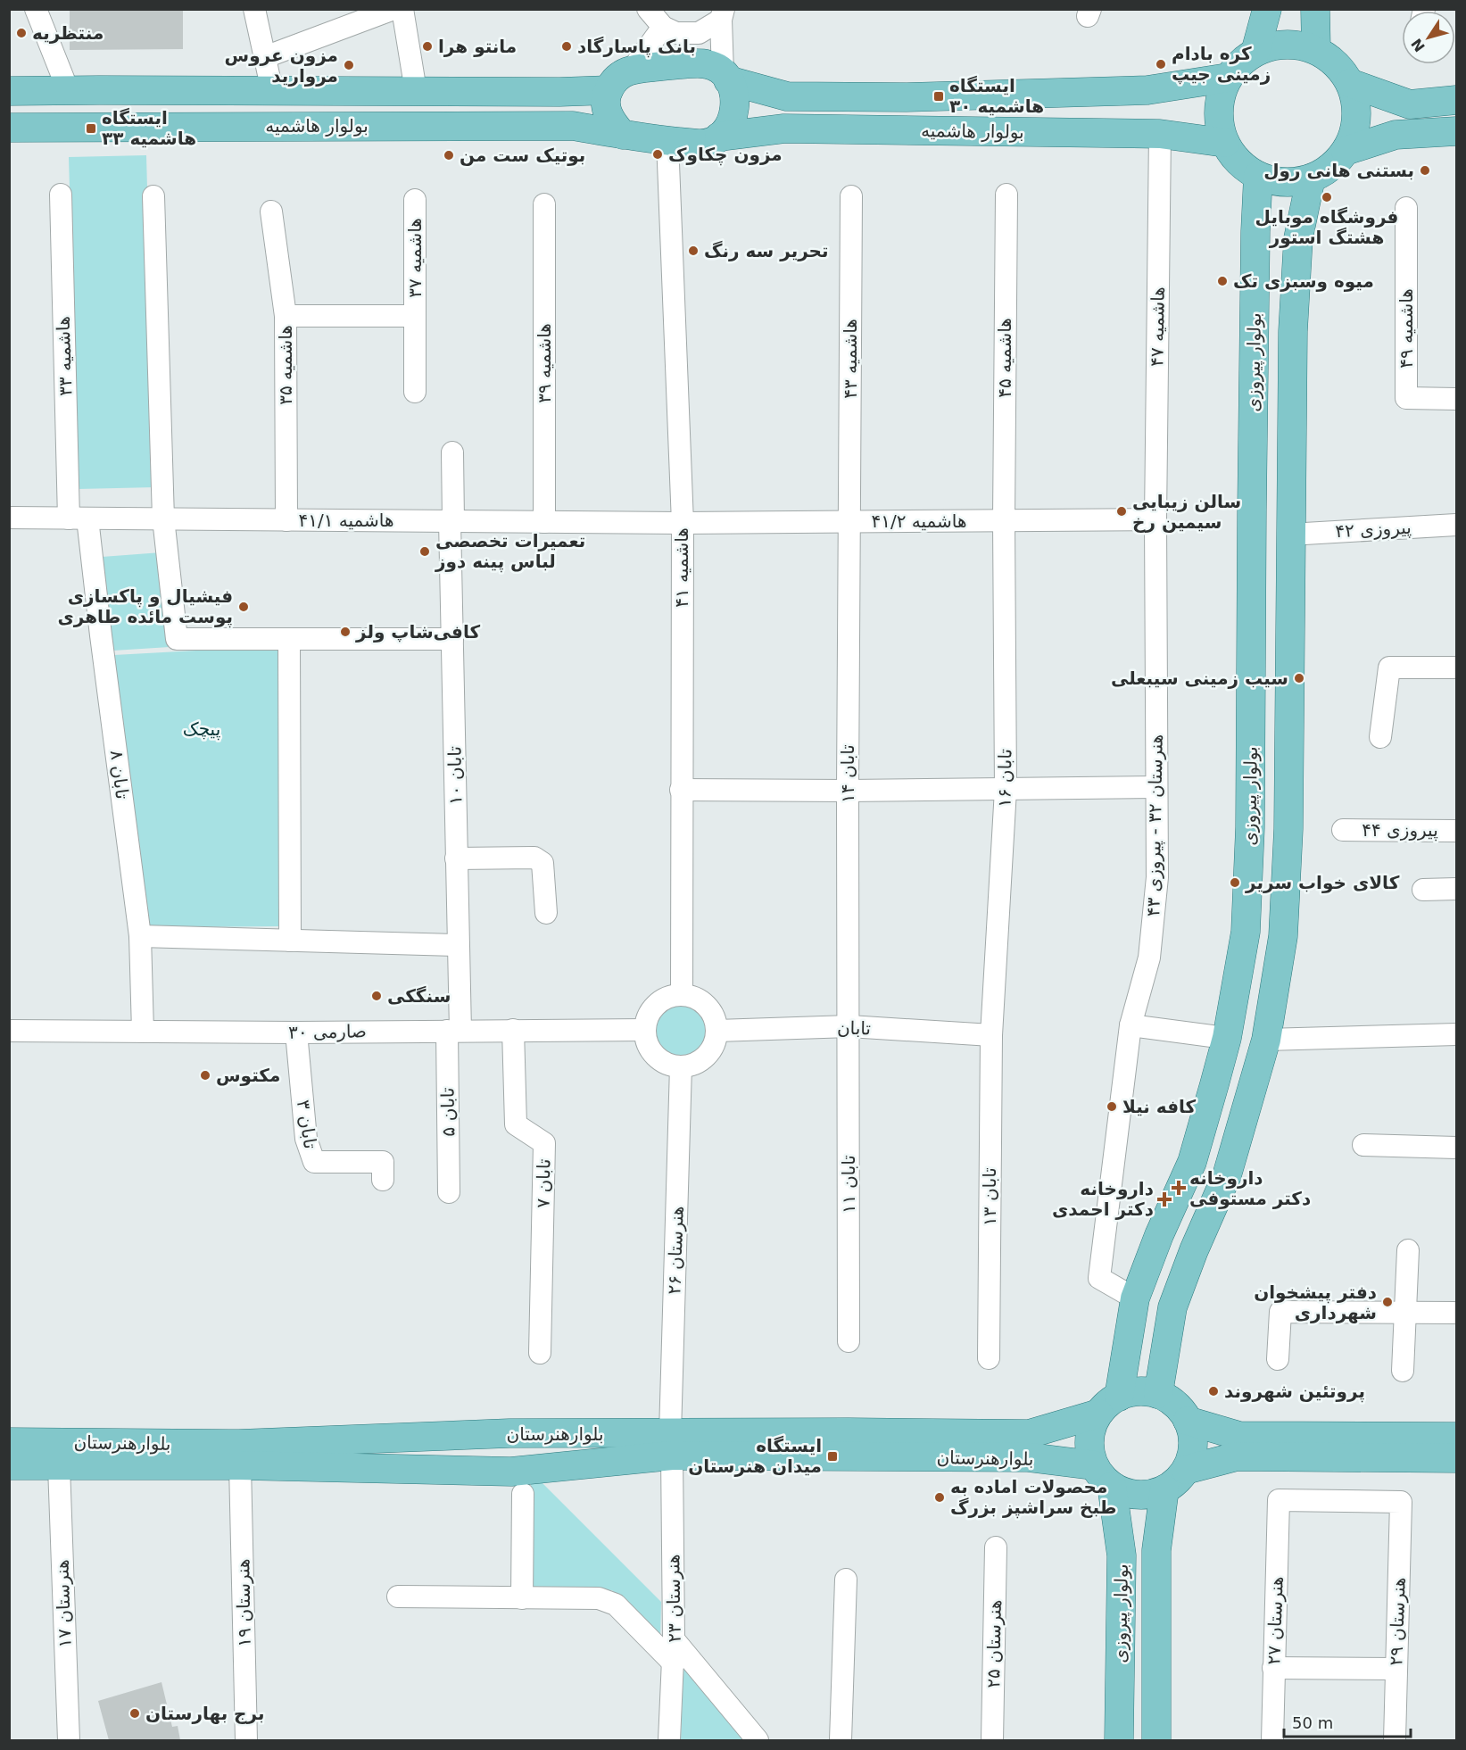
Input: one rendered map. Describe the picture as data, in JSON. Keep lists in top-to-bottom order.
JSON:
{
  "streets": {
    "main road": ["بولوار هاشمیه", "بولوار پیروزی", "بلوارهنرستان"],
    "street": [
      "هاشمیه ۳۷",
      "هاشمیه ۴۷",
      "هاشمیه ۴۹",
      "هاشمیه ۳۳",
      "هاشمیه ۴۵",
      "هاشمیه ۴۳",
      "هاشمیه ۳۹",
      "هاشمیه ۳۵",
      "هاشمیه ۴۱/۱",
      "هاشمیه ۴۱/۲",
      "پیروزی ۴۲",
      "هاشمیه ۴۱",
      "تابان ۱۴",
      "تابان ۸",
      "تابان ۱۰",
      "تابان ۱۶",
      "هنرستان ۳۲ - پیروزی ۴۳",
      "پیروزی ۴۴",
      "تابان",
      "صارمی ۳۰",
      "تابان ۵",
      "تابان ۳",
      "تابان ۷",
      "تابان ۱۱",
      "تابان ۱۳",
      "هنرستان ۲۶",
      "هنرستان ۲۳",
      "هنرستان ۱۹",
      "هنرستان ۱۷",
      "هنرستان ۲۷",
      "هنرستان ۲۹",
      "هنرستان ۲۵"
    ]
  },
  "crossings": [
    ["بولوار هاشمیه", "هاشمیه ۴۷"],
    ["بولوار هاشمیه", "بولوار پیروزی"],
    ["بولوار هاشمیه", "هاشمیه ۴۱"],
    ["هاشمیه ۴۷", "هاشمیه ۴۱/۲"],
    ["هاشمیه ۴۷", "هنرستان ۳۲ - پیروزی ۴۳"],
    ["هاشمیه ۳۳", "هاشمیه ۴۱/۱"],
    ["هاشمیه ۳۳", "تابان ۸"],
    ["هاشمیه ۴۵", "هاشمیه ۴۱/۲"],
    ["هاشمیه ۴۵", "تابان ۱۶"],
    ["هاشمیه ۴۳", "هاشمیه ۴۱/۲"],
    ["هاشمیه ۴۳", "تابان ۱۴"],
    ["بولوار پیروزی", "هنرستان ۳۲ - پیروزی ۴۳"],
    ["بولوار پیروزی", "بلوارهنرستان"],
    ["هاشمیه ۳۹", "هاشمیه ۴۱/۱"],
    ["هاشمیه ۳۵", "هاشمیه ۴۱/۱"],
    ["هاشمیه ۴۱/۱", "هاشمیه ۴۱/۲"],
    ["هاشمیه ۴۱/۱", "هاشمیه ۴۱"],
    ["هاشمیه ۴۱/۱", "تابان ۸"],
    ["هاشمیه ۴۱/۱", "تابان ۱۰"],
    ["هاشمیه ۴۱/۲", "هاشمیه ۴۱"],
    ["هاشمیه ۴۱/۲", "تابان ۱۴"],
    ["هاشمیه ۴۱/۲", "تابان ۱۶"],
    ["هاشمیه ۴۱/۲", "هنرستان ۳۲ - پیروزی ۴۳"],
    ["هاشمیه ۴۱", "تابان"],
    ["هاشمیه ۴۱", "صارمی ۳۰"],
    ["هاشمیه ۴۱", "هنرستان ۲۶"],
    ["تابان ۱۴", "تابان"],
    ["تابان ۱۴", "تابان ۱۱"],
    ["تابان ۸", "صارمی ۳۰"],
    ["تابان ۱۰", "صارمی ۳۰"],
    ["تابان ۱۰", "تابان ۵"],
    ["تابان ۱۶", "تابان"],
    ["تابان ۱۶", "تابان ۱۳"],
    ["تابان", "صارمی ۳۰"],
    ["تابان", "تابان ۱۱"],
    ["تابان", "تابان ۱۳"],
    ["تابان", "هنرستان ۲۶"],
    ["صارمی ۳۰", "تابان ۵"],
    ["صارمی ۳۰", "تابان ۳"],
    ["صارمی ۳۰", "تابان ۷"],
    ["صارمی ۳۰", "هنرستان ۲۶"],
    ["هنرستان ۲۶", "بلوارهنرستان"],
    ["هنرستان ۲۶", "هنرستان ۲۳"],
    ["بلوارهنرستان", "هنرستان ۲۳"],
    ["بلوارهنرستان", "هنرستان ۱۹"],
    ["بلوارهنرستان", "هنرستان ۱۷"],
    ["هنرستان ۲۷", "هنرستان ۲۹"]
  ],
  "parks": ["پیچک"],
  "places": {
    "other": [
      "منتظریه",
      "مانتو هرا",
      "بانک پاسارگاد",
      "کره بادام زمینی جیپ",
      "مزون عروس مروارید",
      "مزون چکاوک",
      "بوتیک ست من",
      "بستنی هانی رول",
      "فروشگاه موبایل هشتگ استور",
      "تحریر سه رنگ",
      "میوه وسبزی تک",
      "سالن زیبایی سیمین رخ",
      "تعمیرات تخصصی لباس پینه دوز",
      "فیشیال و پاکسازی پوست مائده طاهری",
      "کافی‌شاپ ولز",
      "سیب زمینی سیبعلی",
      "کالای خواب سریر",
      "سنگکی",
      "مکتوس",
      "کافه نیلا",
      "دفتر پیشخوان شهرداری",
      "پروتئین شهروند",
      "محصولات اماده به طبخ سراشپز بزرگ",
      "برج بهارستان"
    ],
    "transit": ["ایستگاه هاشمیه ۳۰", "ایستگاه هاشمیه ۳۳", "ایستگاه میدان هنرستان"],
    "health": ["داروخانه دکتر مستوفی", "داروخانه دکتر احمدی"]
  },
  "scale_bar": "50 m",
  "north": "bottom left"
}
